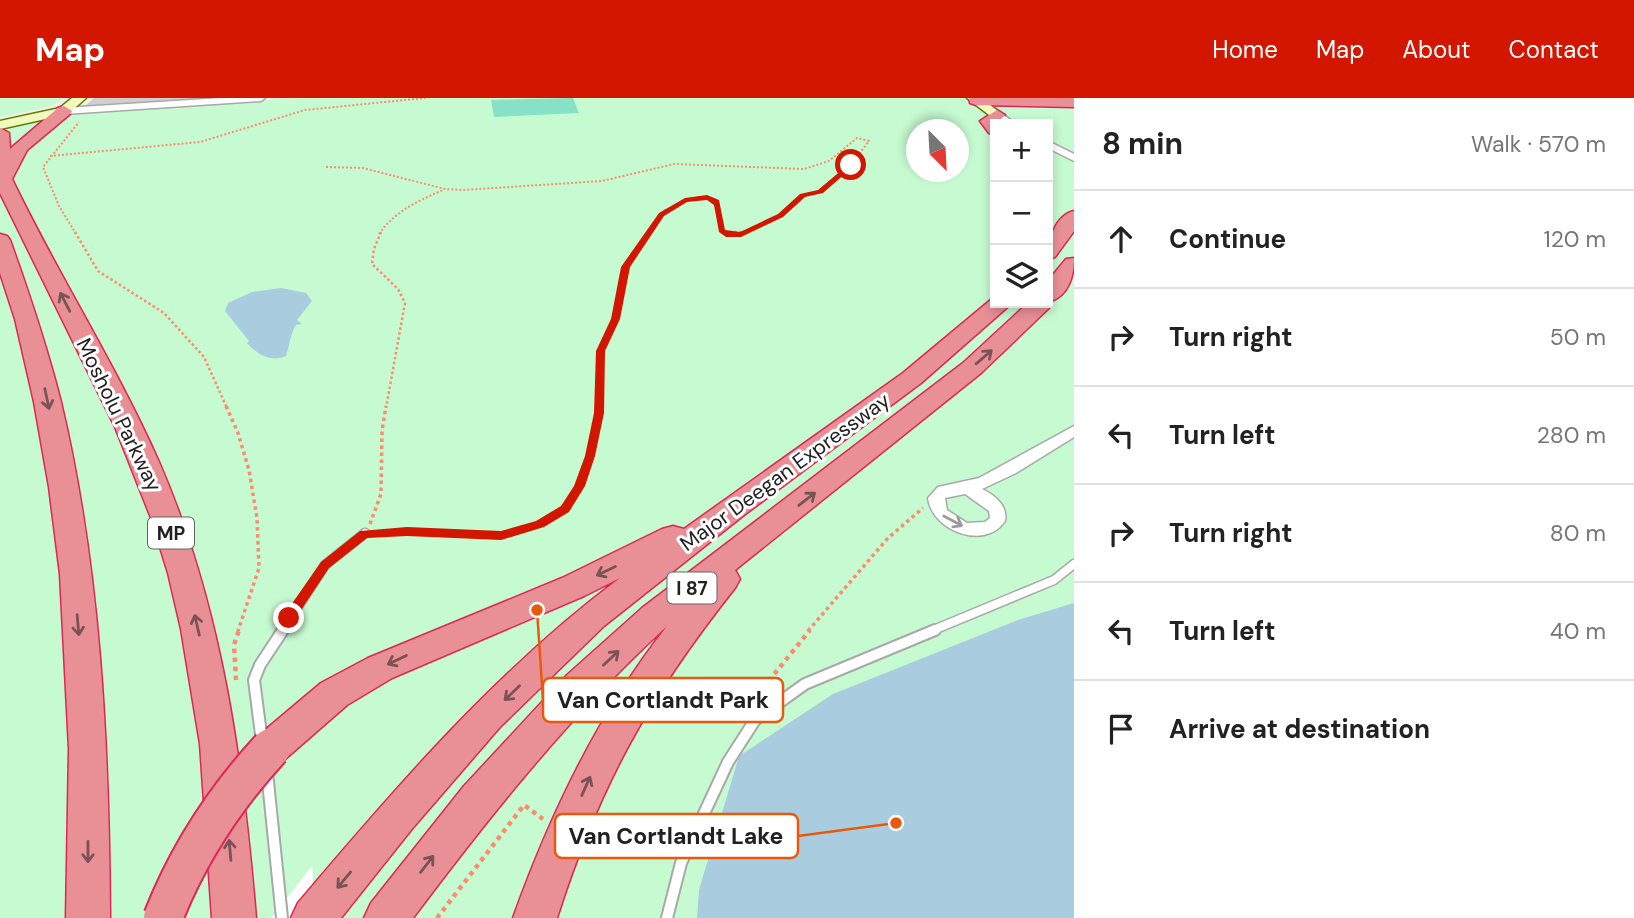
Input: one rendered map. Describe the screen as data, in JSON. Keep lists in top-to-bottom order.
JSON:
{
  "streets": {
    "highway": [
      "Mosholu Parkway",
      "Major Deegan Expressway",
      "MP",
      "I 87"
    ]
  },
  "places": ["Van Cortlandt Park", "Van Cortlandt Lake"],
  "north": "bottom right",
  "page": {
    "header": "Map",
    "nav": [
      "Home",
      "Map",
      "About",
      "Contact"
    ],
    "heading": ["8 min", "Walk · 570 m"],
    "map_buttons": ["+", "−"],
    "list": [
      ["Continue", "120 m"],
      ["Turn right", "50 m"],
      ["Turn left", "280 m"],
      ["Turn right", "80 m"],
      ["Turn left", "40 m"],
      "Arrive at destination"
    ]
  }
}
